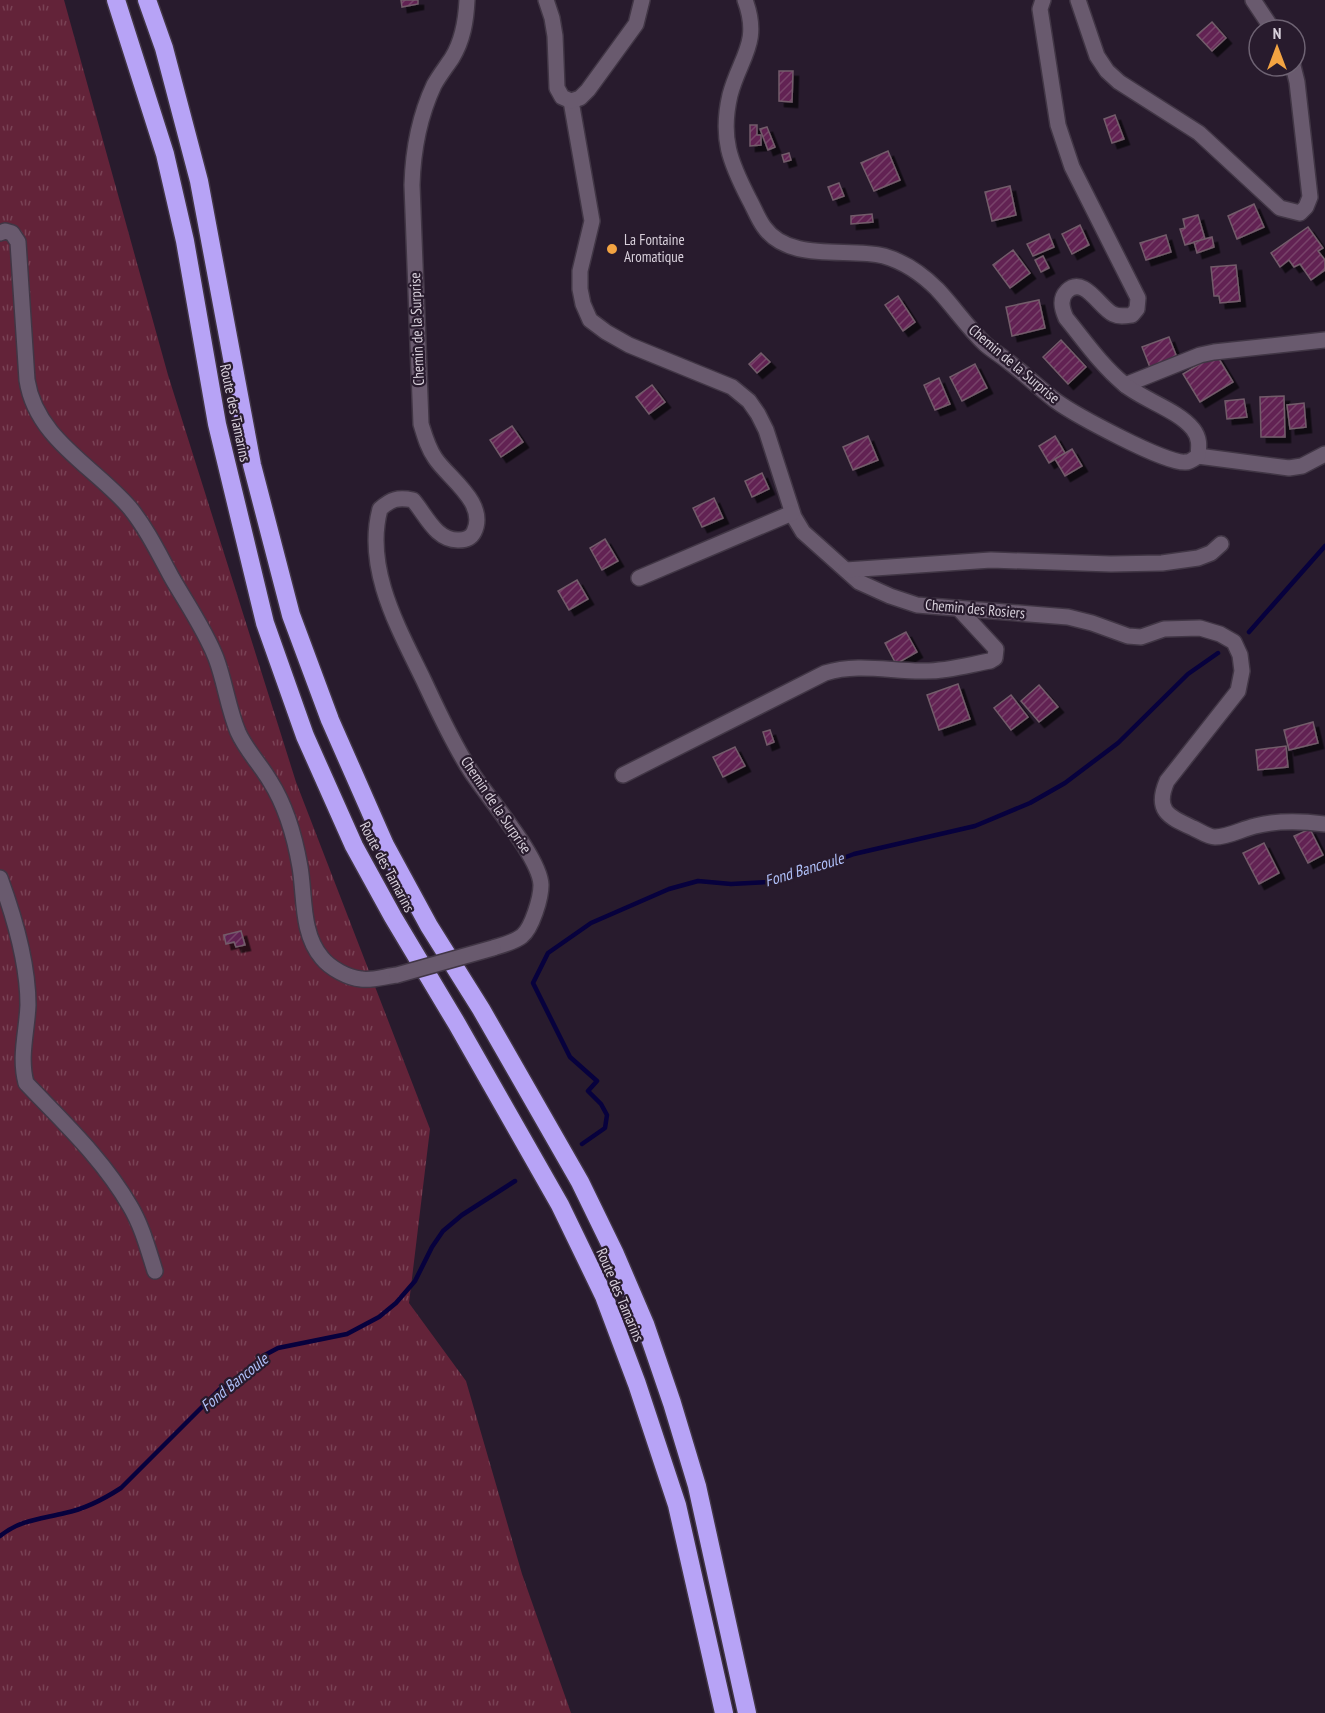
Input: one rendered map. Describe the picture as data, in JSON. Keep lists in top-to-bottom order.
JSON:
{
  "streets": {
    "highway": ["Route des Tamarins"],
    "main road": ["Chemin de la Surprise", "Chemin des Rosiers"]
  },
  "water": ["Fond Bancoule"],
  "places": ["La Fontaine Aromatique"],
  "north": "top"
}
